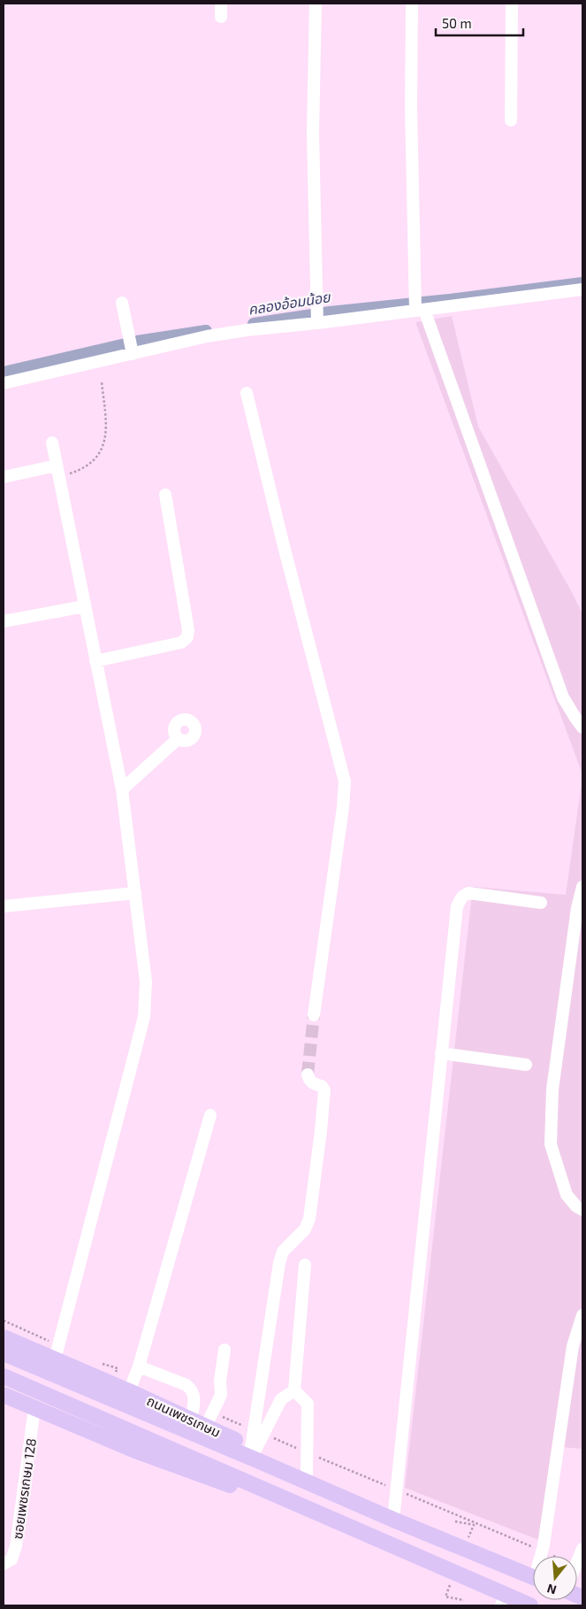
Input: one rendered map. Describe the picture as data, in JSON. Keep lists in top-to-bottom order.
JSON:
{
  "streets": {
    "main road": ["ถนนเพชรเกษม"],
    "street": ["ซอยเพชรเกษม 128"]
  },
  "water": ["คลองอ้อมน้อย"],
  "scale_bar": "50 m",
  "north": "bottom"
}
